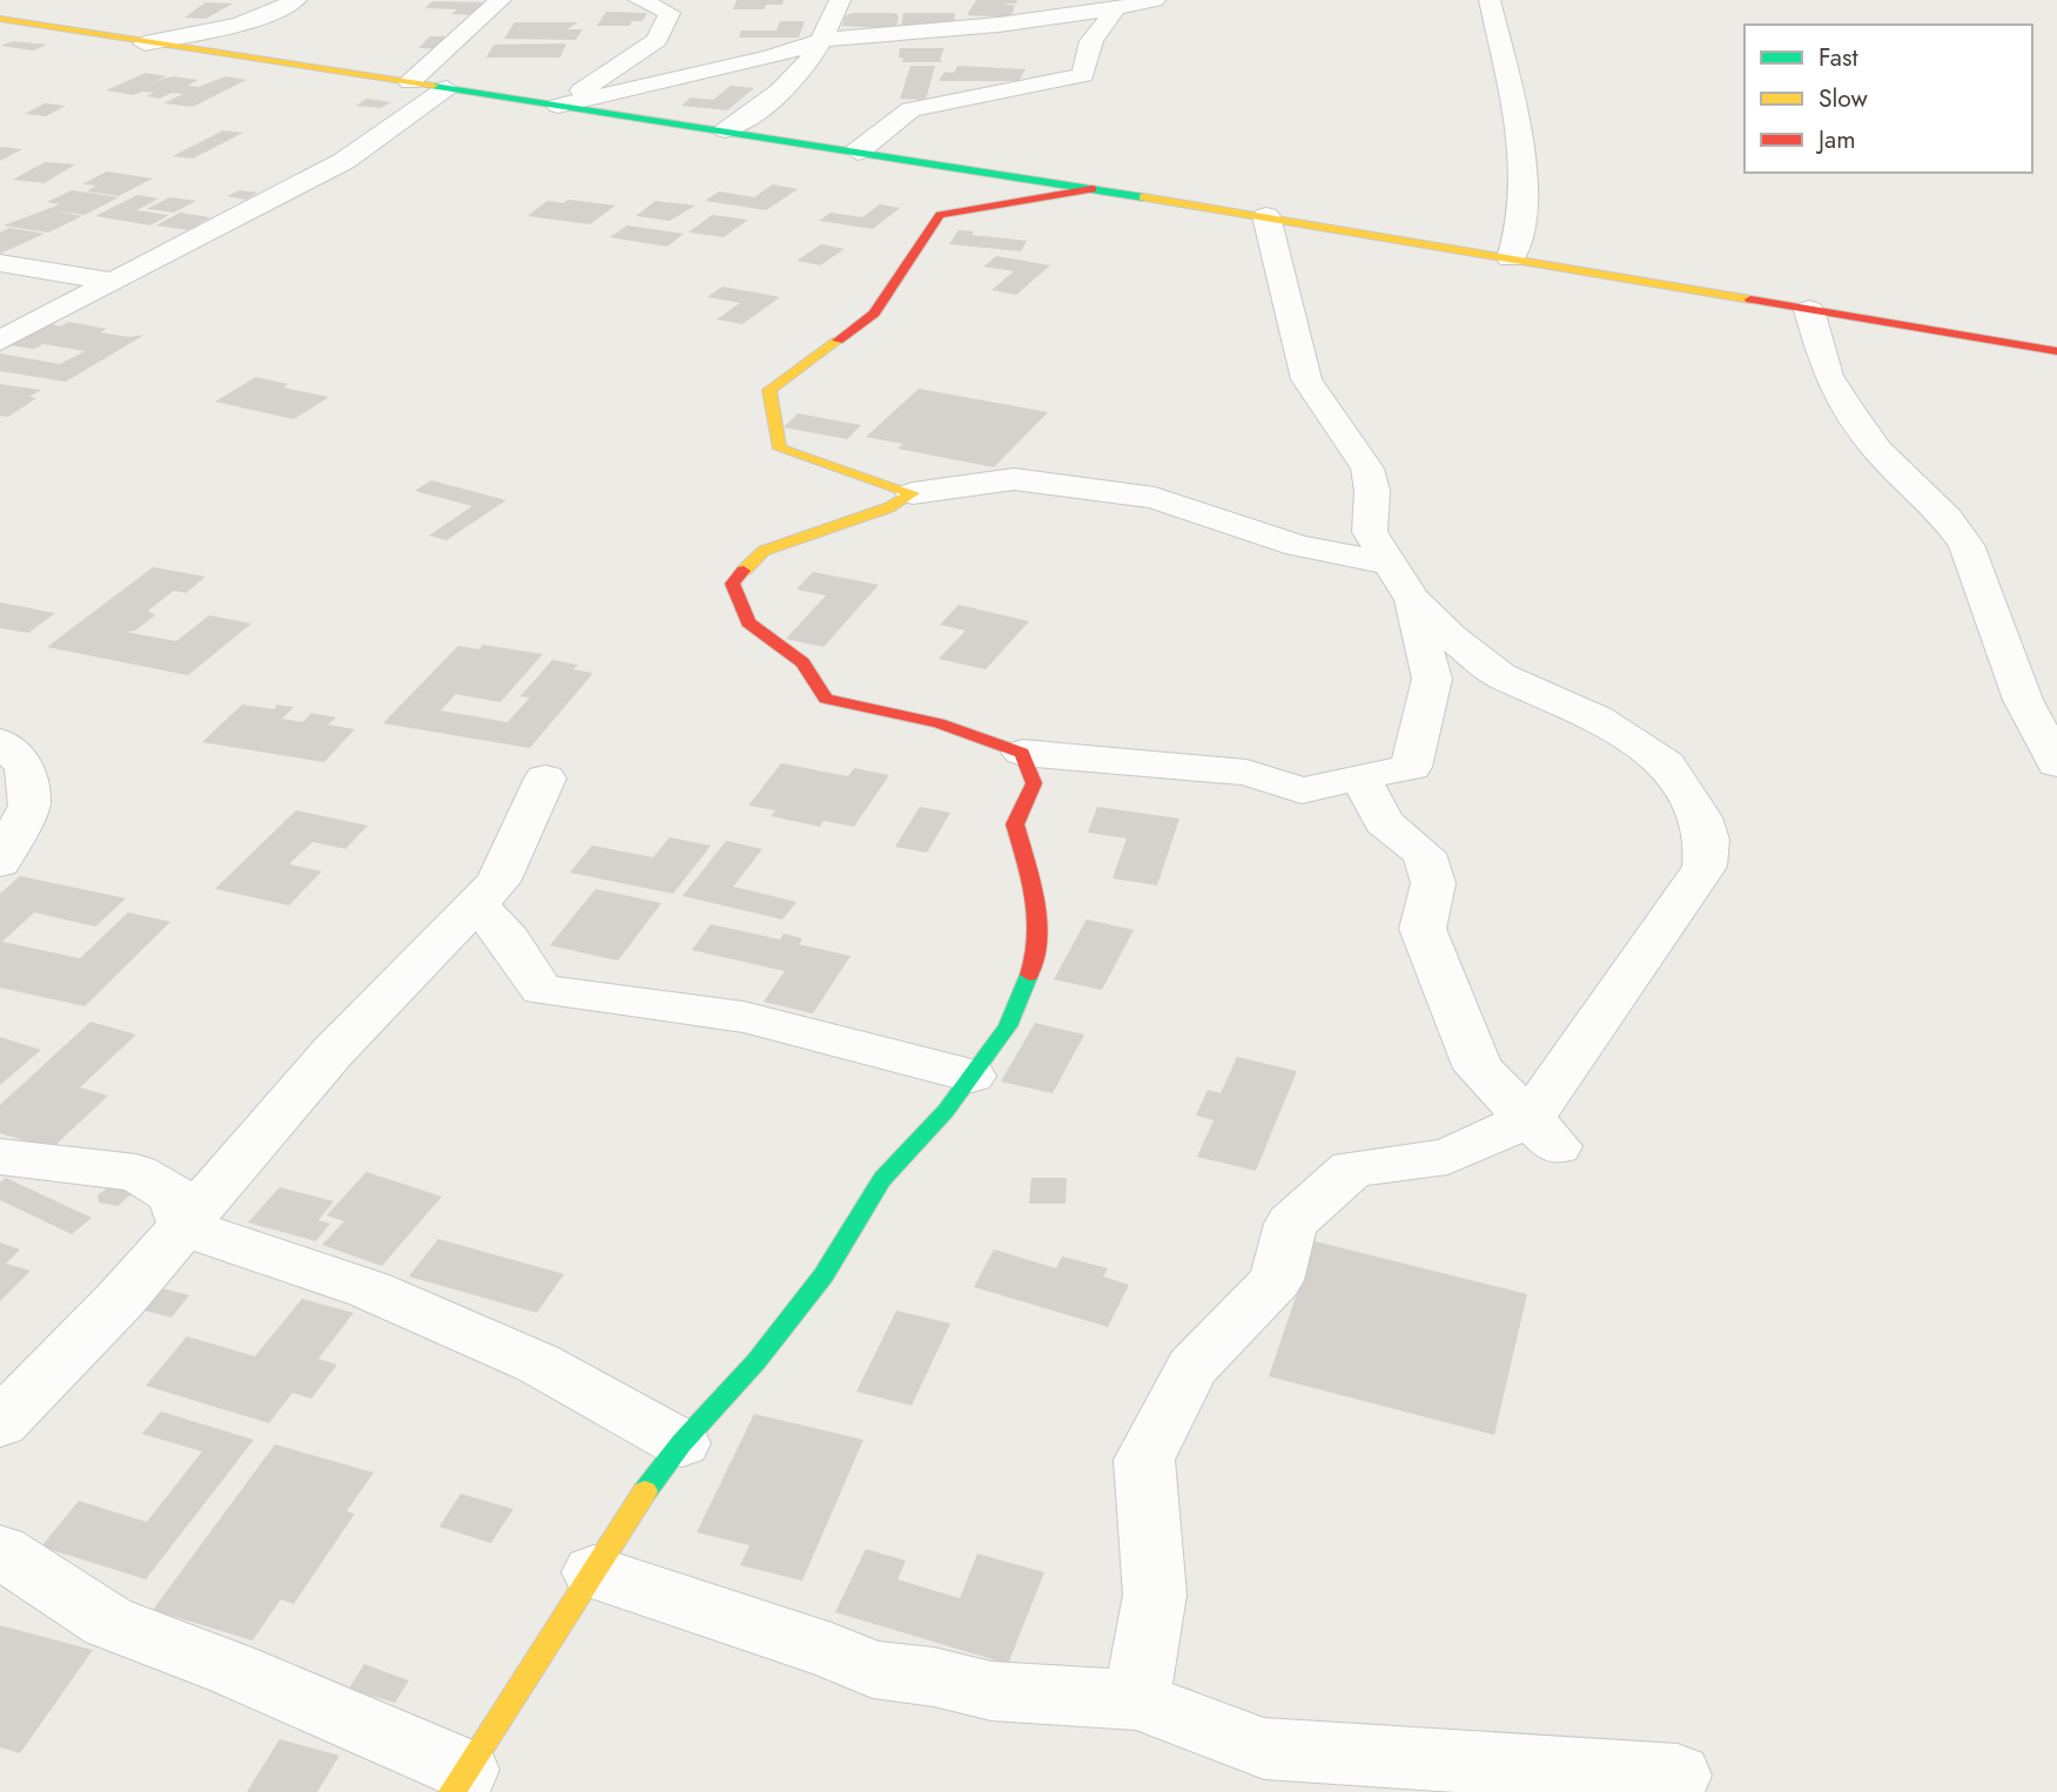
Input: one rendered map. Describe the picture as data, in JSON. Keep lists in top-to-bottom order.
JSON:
{
  "legend": ["Fast", "Slow", "Jam"]
}
